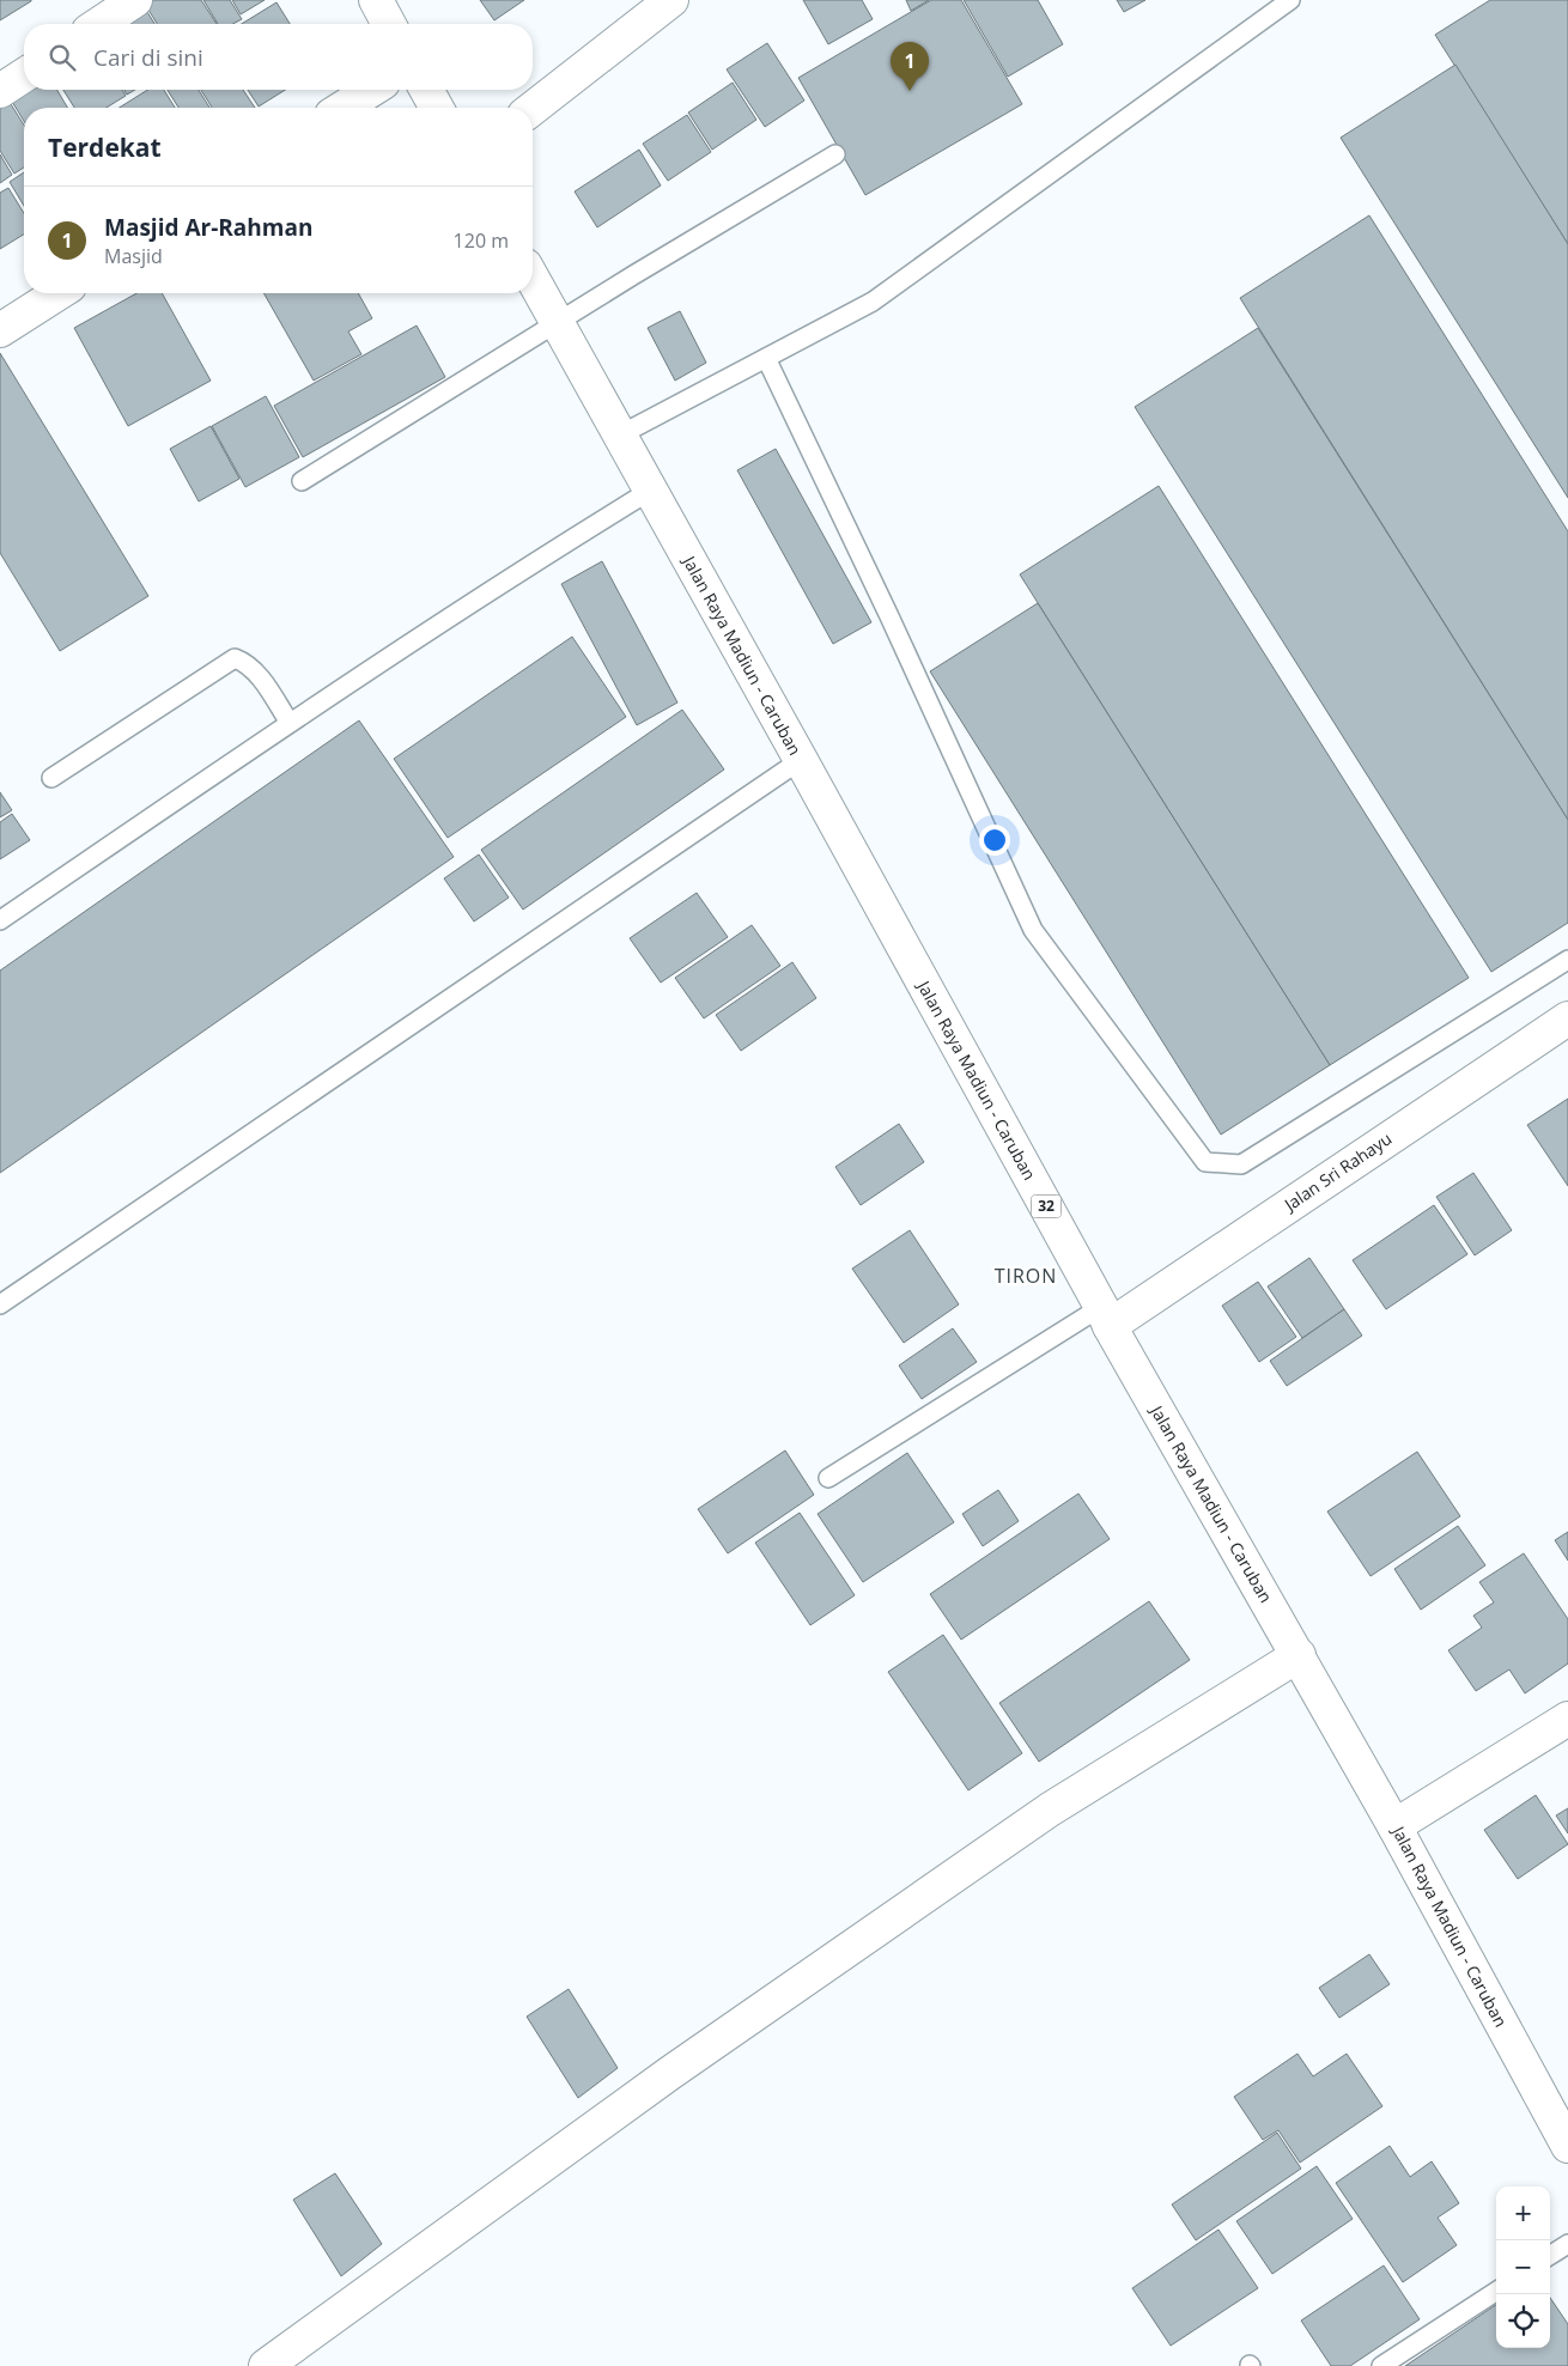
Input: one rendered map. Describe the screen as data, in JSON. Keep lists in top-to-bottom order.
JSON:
{
  "streets": {
    "main road": ["Jalan Raya Madiun - Caruban", "Jalan Sri Rahayu", "32"]
  },
  "crossings": [
    ["Jalan Raya Madiun - Caruban", "Jalan Sri Rahayu"]
  ],
  "districts": ["TIRON"],
  "page": {
    "search": "Cari di sini",
    "pins": "1",
    "heading": "Terdekat",
    "list": [
      {
        "mark": "1",
        "name": "Masjid Ar-Rahman",
        "note": "Masjid",
        "value": "120 m"
      }
    ],
    "map_buttons": ["+", "−"]
  }
}
